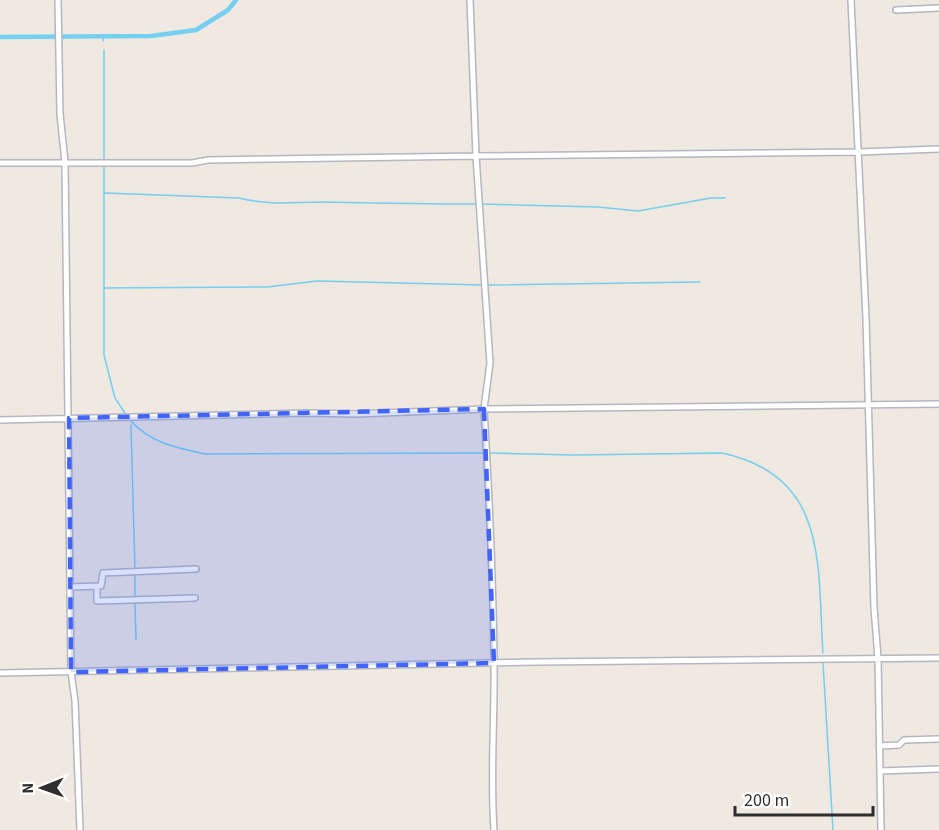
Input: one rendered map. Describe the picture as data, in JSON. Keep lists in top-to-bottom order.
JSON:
{
  "scale_bar": "200 m",
  "north": "left"
}
